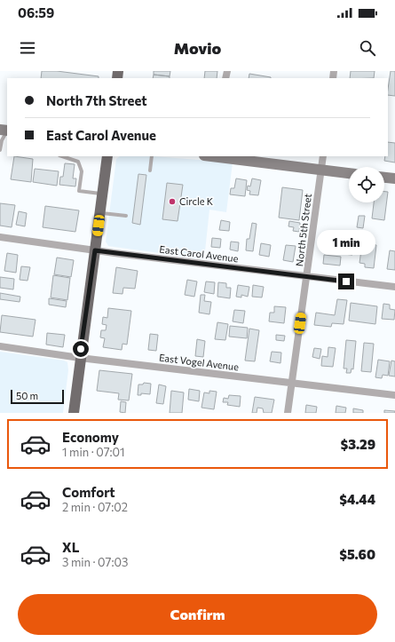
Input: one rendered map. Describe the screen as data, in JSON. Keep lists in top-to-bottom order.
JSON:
{
  "streets": {
    "street": ["North 5th Street", "East Carol Avenue", "East Vogel Avenue"]
  },
  "crossings": [
    ["North 5th Street", "East Carol Avenue"],
    ["North 5th Street", "East Vogel Avenue"]
  ],
  "places": ["Circle K"],
  "scale_bar": "50 m",
  "page": {
    "status": "06:59",
    "header": "Movio",
    "banner": ["North 7th Street", "East Carol Avenue"],
    "bubble": "1 min",
    "scale": "50 m",
    "list": [
      {
        "name": "Economy",
        "note": "1 min · 07:01",
        "value": "$3.29"
      },
      {
        "name": "Comfort",
        "note": "2 min · 07:02",
        "value": "$4.44"
      },
      {
        "name": "XL",
        "note": "3 min · 07:03",
        "value": "$5.60"
      }
    ],
    "buttons": "Confirm"
  }
}
